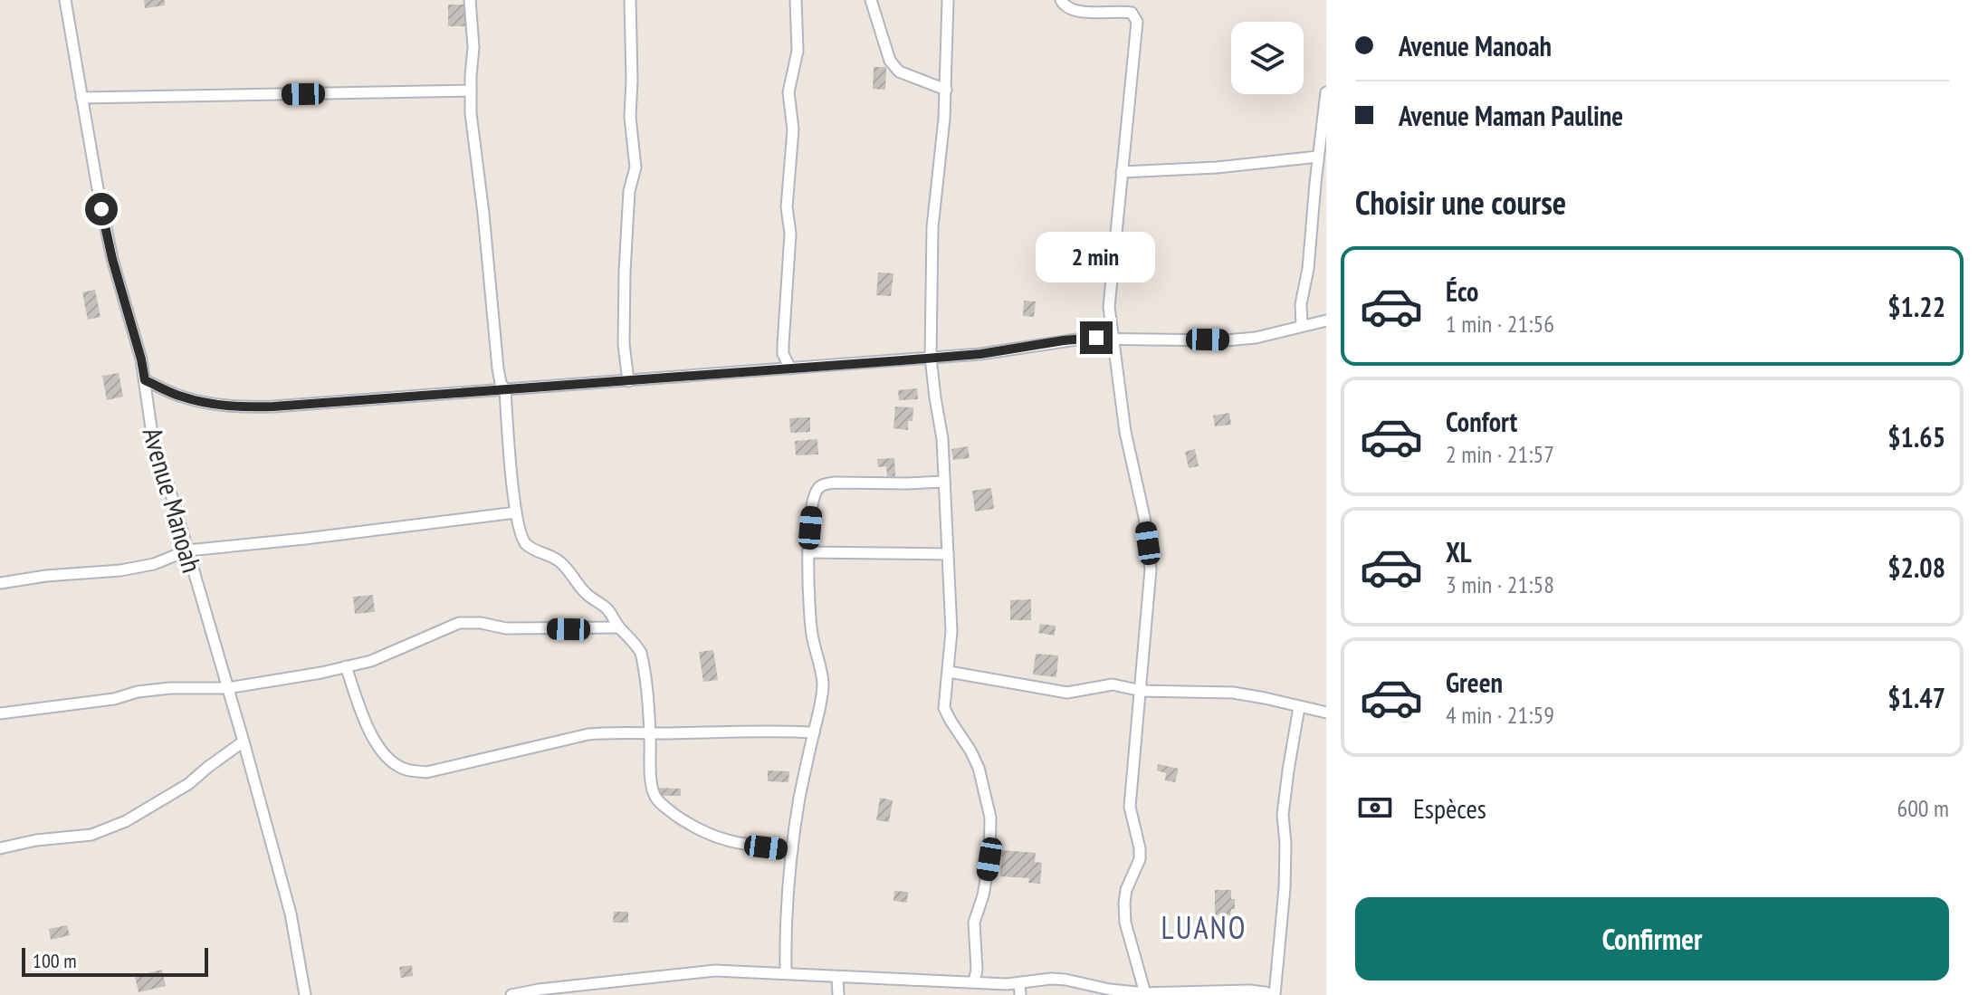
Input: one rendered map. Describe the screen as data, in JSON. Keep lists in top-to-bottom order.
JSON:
{
  "streets": {
    "street": ["Avenue Manoah"]
  },
  "districts": ["LUANO"],
  "scale_bar": "100 m",
  "page": {
    "banner": ["Avenue Manoah", "Avenue Maman Pauline"],
    "heading": "Choisir une course",
    "bubble": "2 min",
    "list": [
      {
        "name": "Éco",
        "note": "1 min · 21:56",
        "value": "$1.22"
      },
      {
        "name": "Confort",
        "note": "2 min · 21:57",
        "value": "$1.65"
      },
      {
        "name": "XL",
        "note": "3 min · 21:58",
        "value": "$2.08"
      },
      {
        "name": "Green",
        "note": "4 min · 21:59",
        "value": "$1.47"
      }
    ],
    "pay": ["Espèces", "600 m"],
    "buttons": "Confirmer",
    "scale": "100 m"
  }
}
